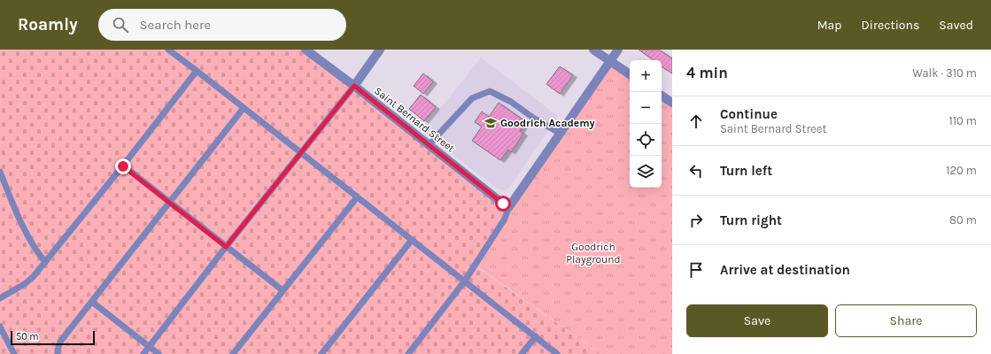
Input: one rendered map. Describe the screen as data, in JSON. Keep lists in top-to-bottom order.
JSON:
{
  "streets": {
    "street": ["Saint Bernard Street"]
  },
  "parks": ["Goodrich Playground"],
  "places": {
    "school or university": ["Goodrich Academy"]
  },
  "scale_bar": "50 m",
  "page": {
    "header": "Roamly",
    "search": "Search here",
    "nav": ["Map", "Directions", "Saved"],
    "heading": ["4 min", "Walk · 310 m"],
    "map_buttons": ["+", "−"],
    "list": [
      ["Continue", "Saint Bernard Street", "110 m"],
      ["Turn left", "120 m"],
      ["Turn right", "80 m"],
      "Arrive at destination"
    ],
    "buttons": ["Save", "Share"],
    "scale": "50 m"
  }
}
